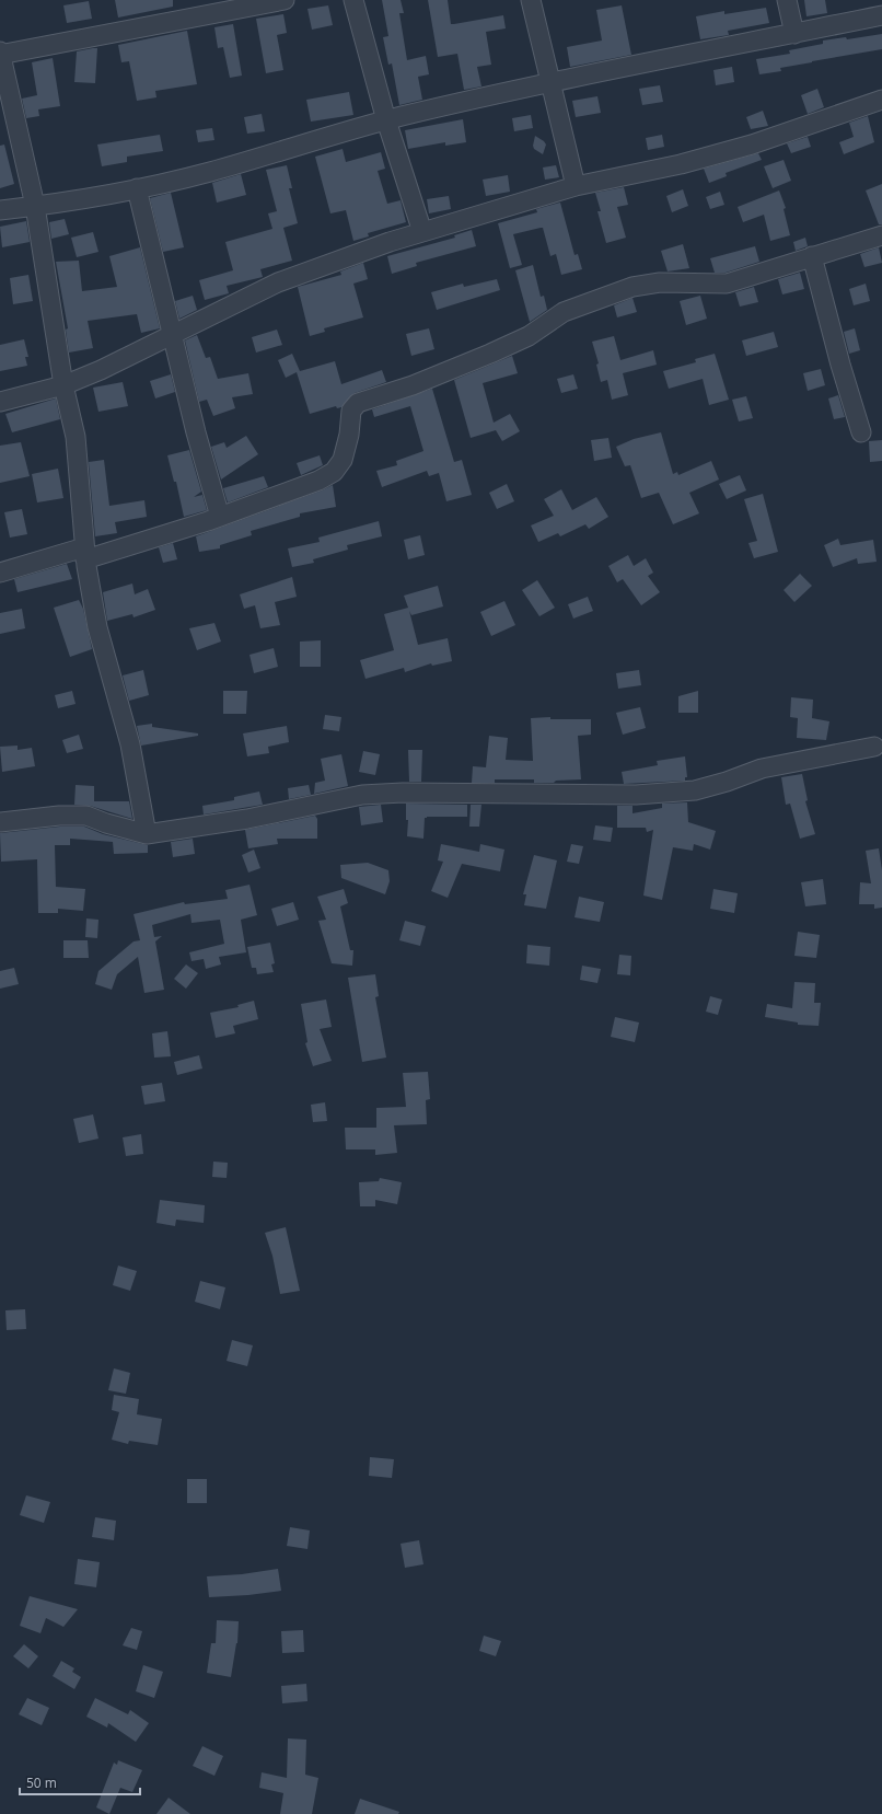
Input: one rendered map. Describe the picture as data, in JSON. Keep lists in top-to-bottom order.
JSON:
{
  "scale_bar": "50 m"
}
